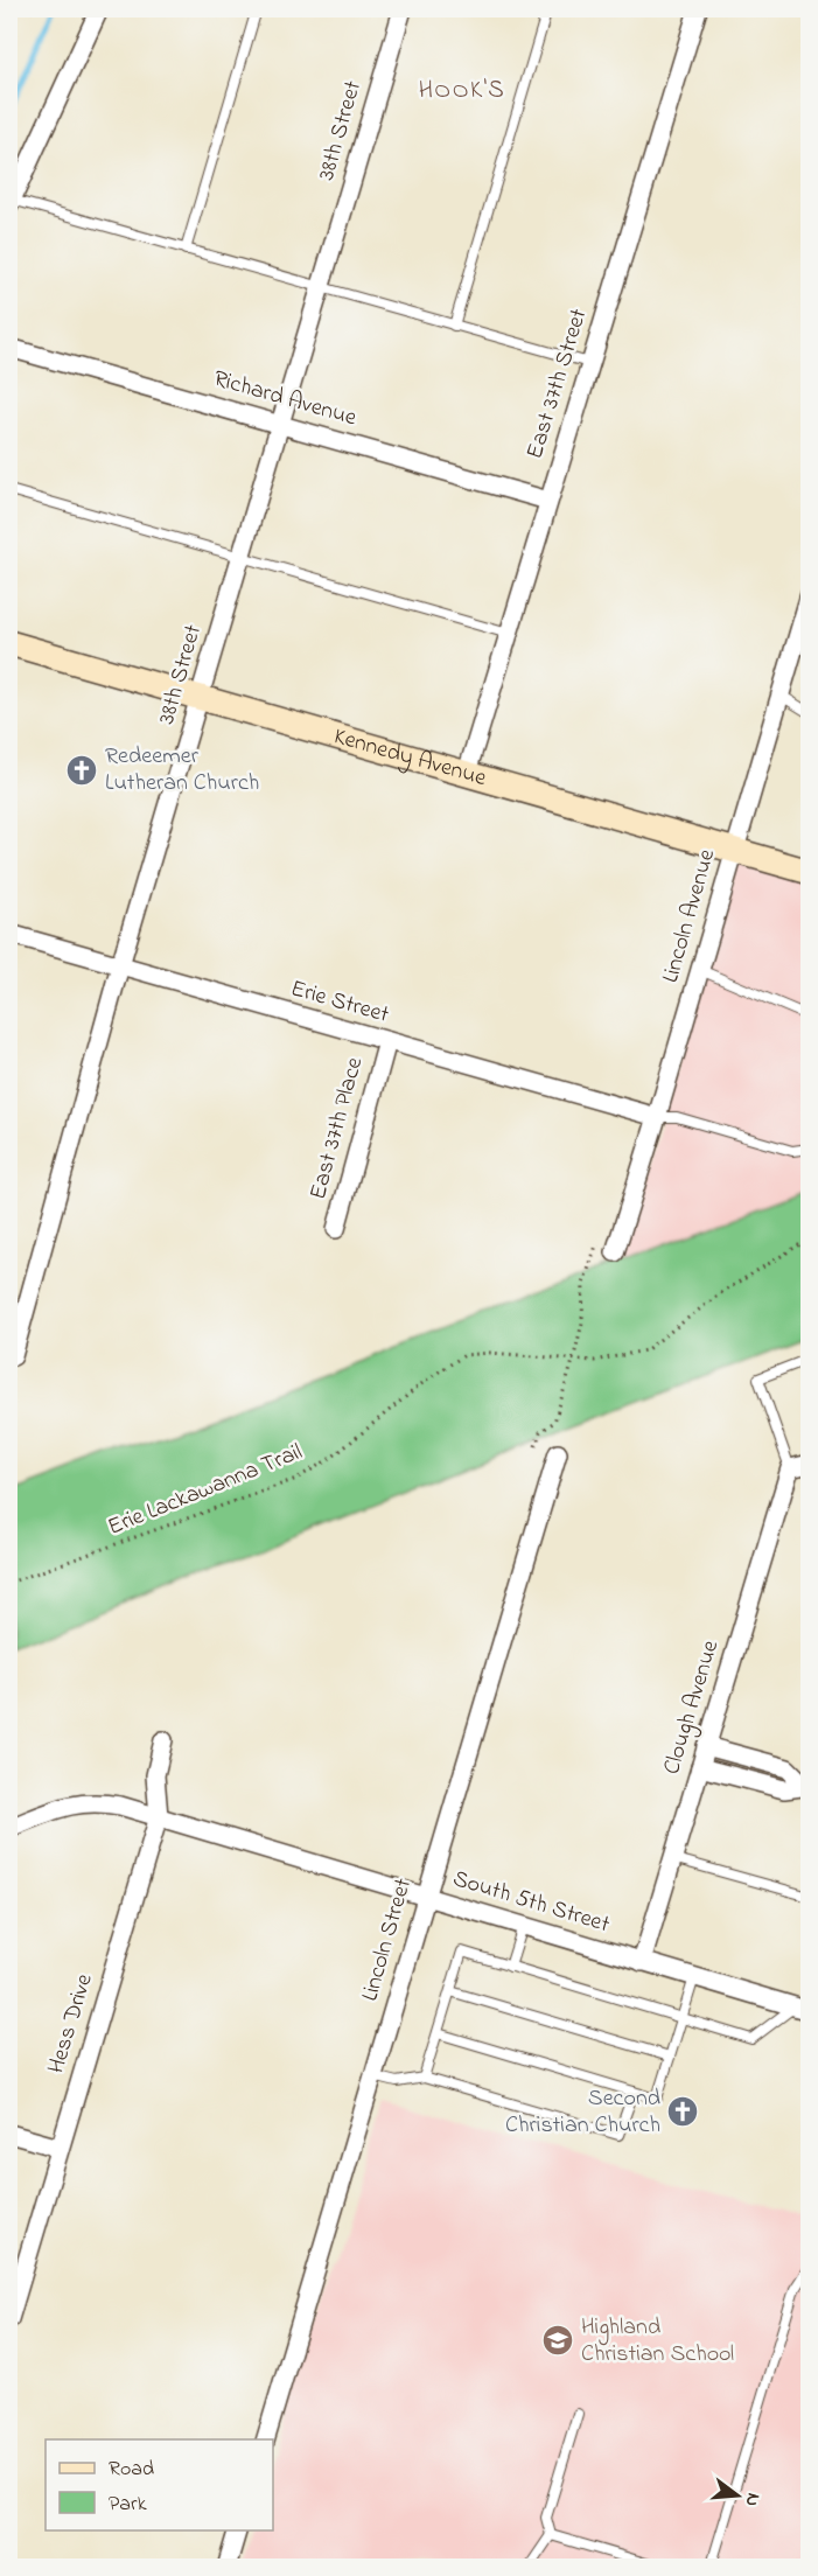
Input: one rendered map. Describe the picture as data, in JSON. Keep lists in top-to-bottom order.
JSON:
{
  "streets": {
    "street": [
      "38th Street",
      "East 37th Street",
      "Richard Avenue",
      "Kennedy Avenue",
      "Lincoln Avenue",
      "Erie Street",
      "East 37th Place",
      "Clough Avenue",
      "South 5th Street",
      "Lincoln Street",
      "Hess Drive"
    ],
    "path": ["Erie Lackawanna Trail"]
  },
  "crossings": [
    ["38th Street", "Richard Avenue"],
    ["38th Street", "Kennedy Avenue"],
    ["38th Street", "Erie Street"],
    ["East 37th Street", "Richard Avenue"],
    ["East 37th Street", "Kennedy Avenue"],
    ["Kennedy Avenue", "Lincoln Avenue"],
    ["Lincoln Avenue", "Erie Street"],
    ["Erie Street", "East 37th Place"],
    ["Clough Avenue", "South 5th Street"],
    ["South 5th Street", "Lincoln Street"],
    ["South 5th Street", "Hess Drive"]
  ],
  "districts": ["HOOK'S"],
  "places": {
    "church": ["Redeemer Lutheran Church", "Second Christian Church"],
    "school or university": ["Highland Christian School"]
  },
  "legend": ["Road", "Park"],
  "north": "right"
}
